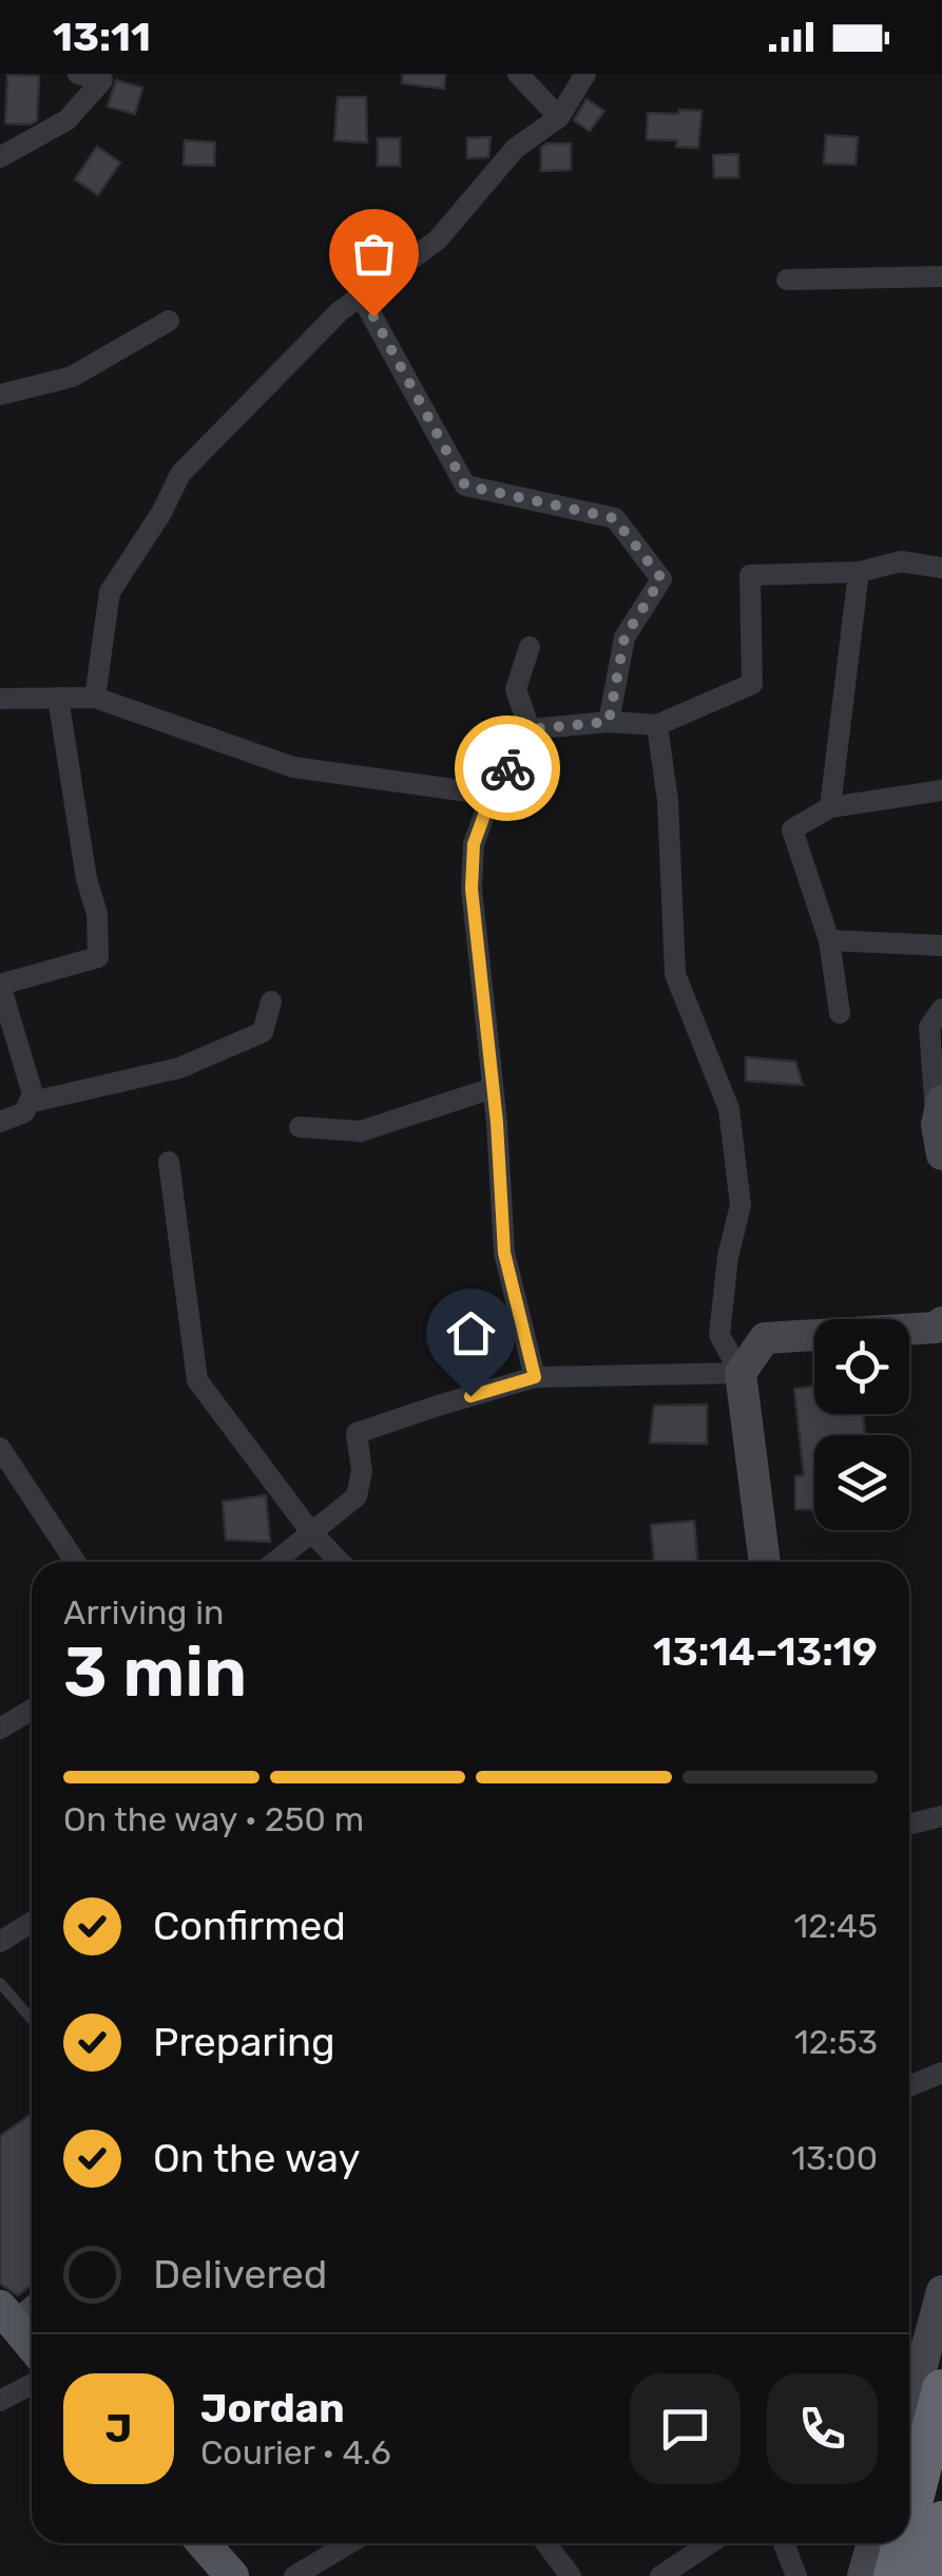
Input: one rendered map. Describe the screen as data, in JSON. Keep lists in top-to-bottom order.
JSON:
{
  "page": {
    "status": "13:11",
    "heading": ["3 min", "Arriving in", "13:14–13:19"],
    "panel": ["Jordan", "Courier · 4.6"],
    "bar": "On the way · 250 m",
    "list": [
      ["Confirmed", "12:45"],
      ["Preparing", "12:53"],
      ["On the way", "13:00"],
      "Delivered"
    ],
    "round": "J"
  }
}
